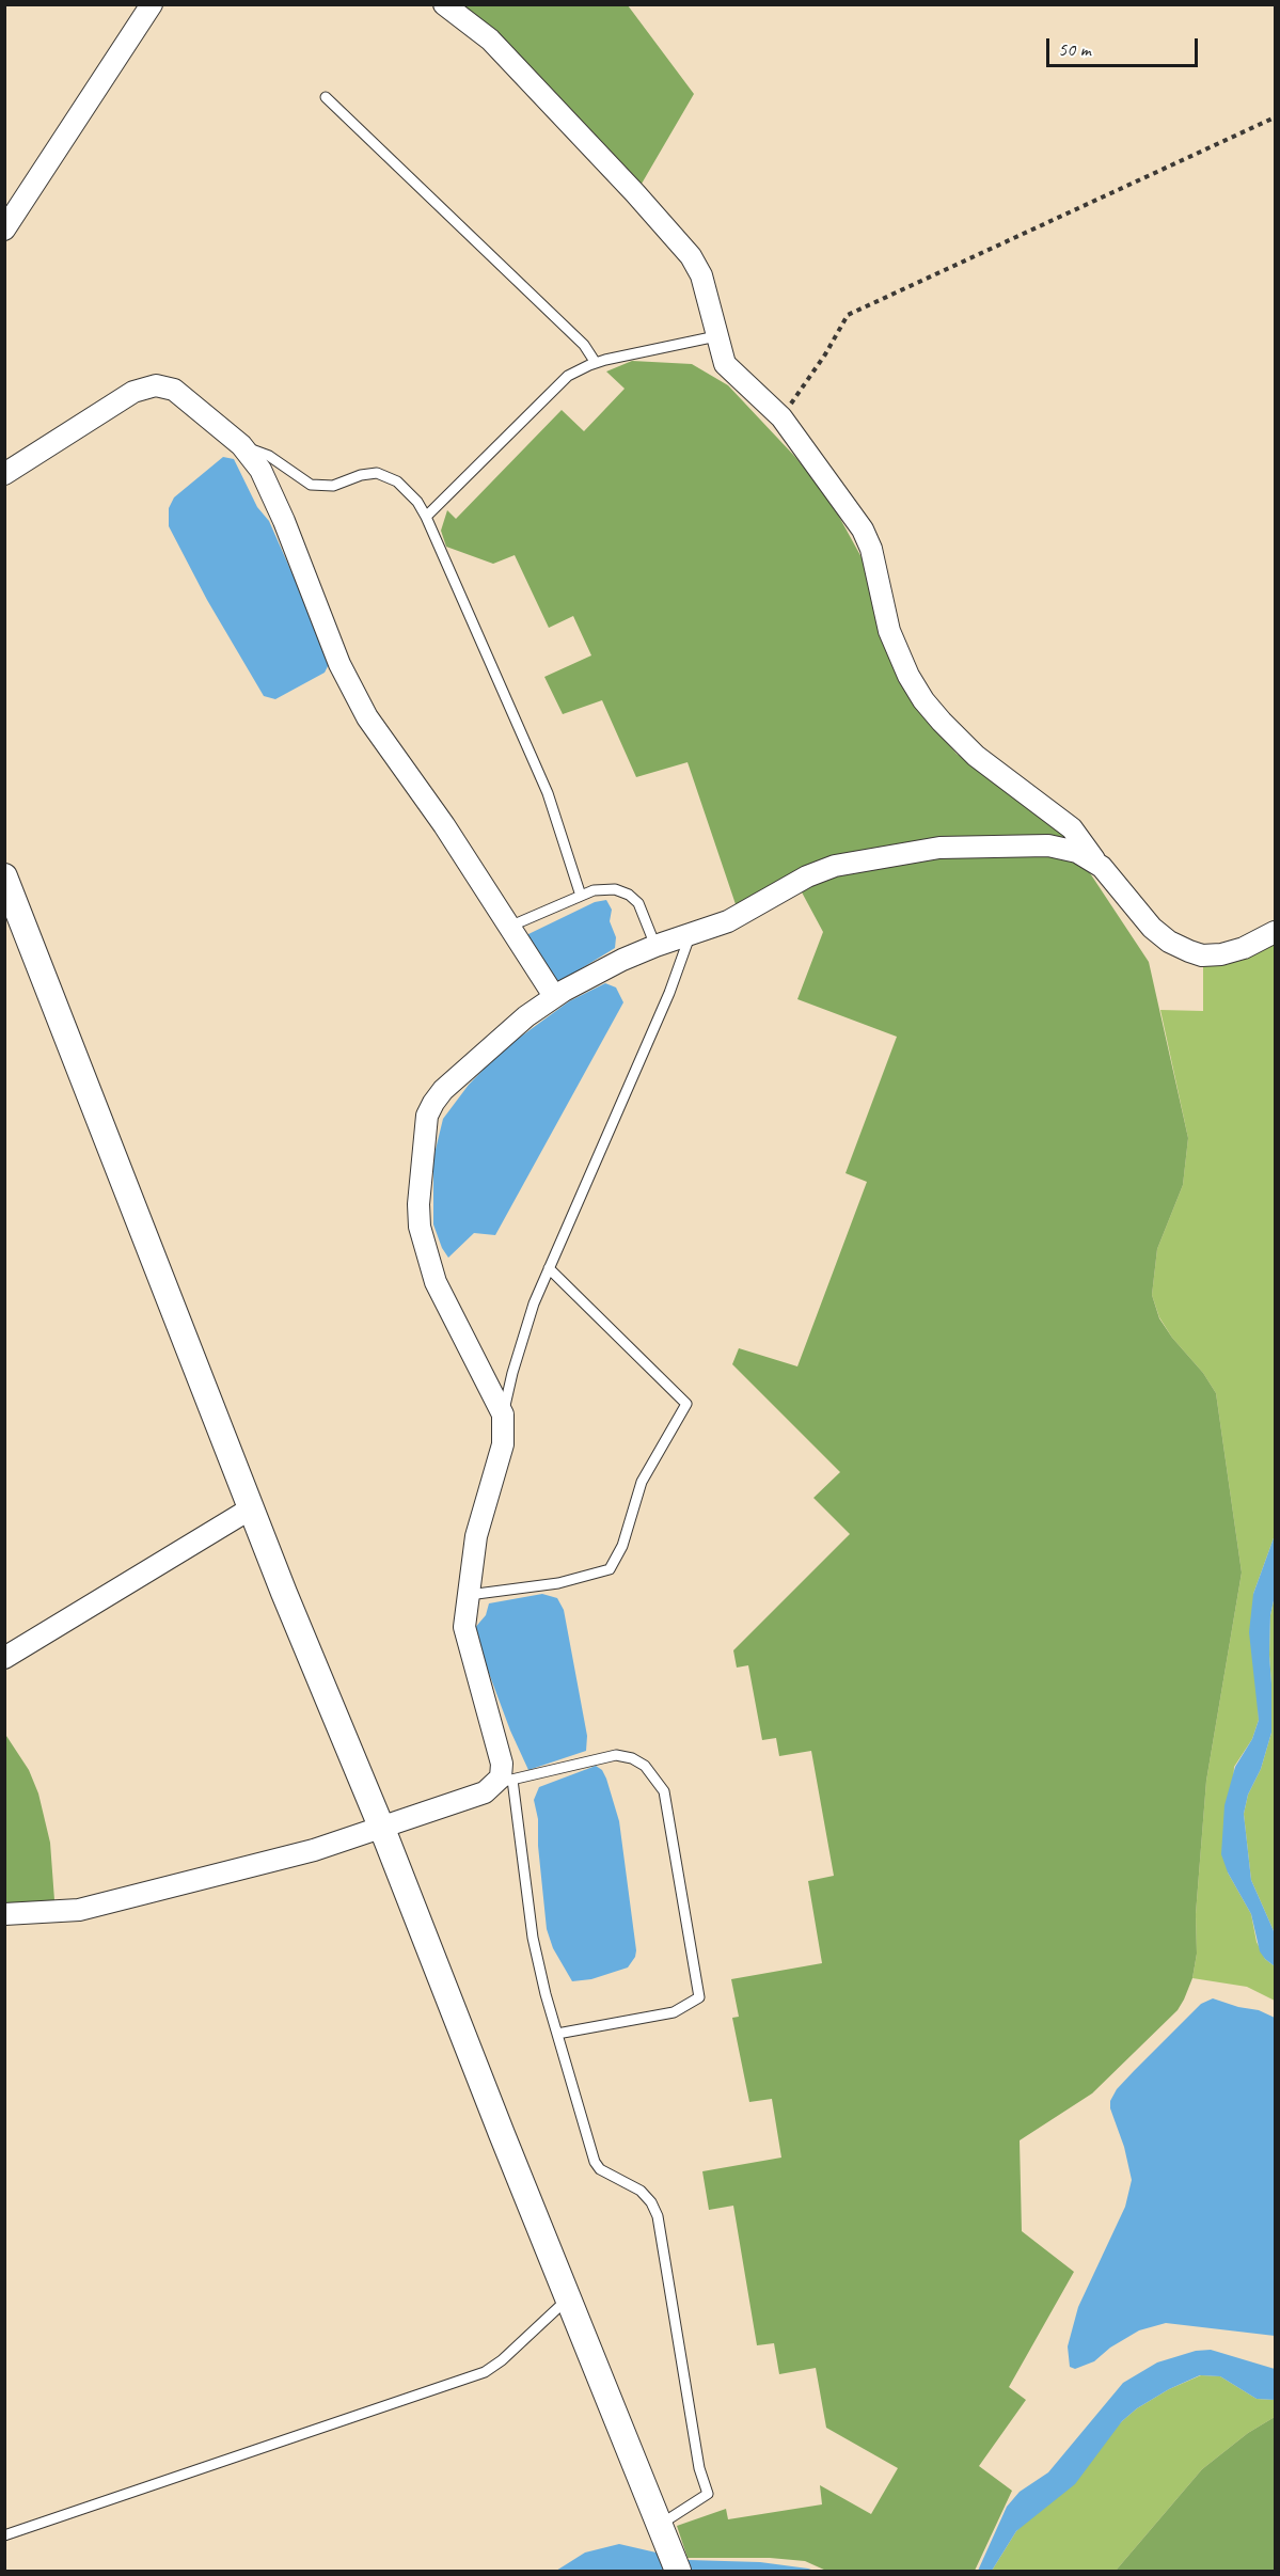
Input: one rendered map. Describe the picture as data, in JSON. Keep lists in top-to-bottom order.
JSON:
{
  "scale_bar": "50 m"
}
